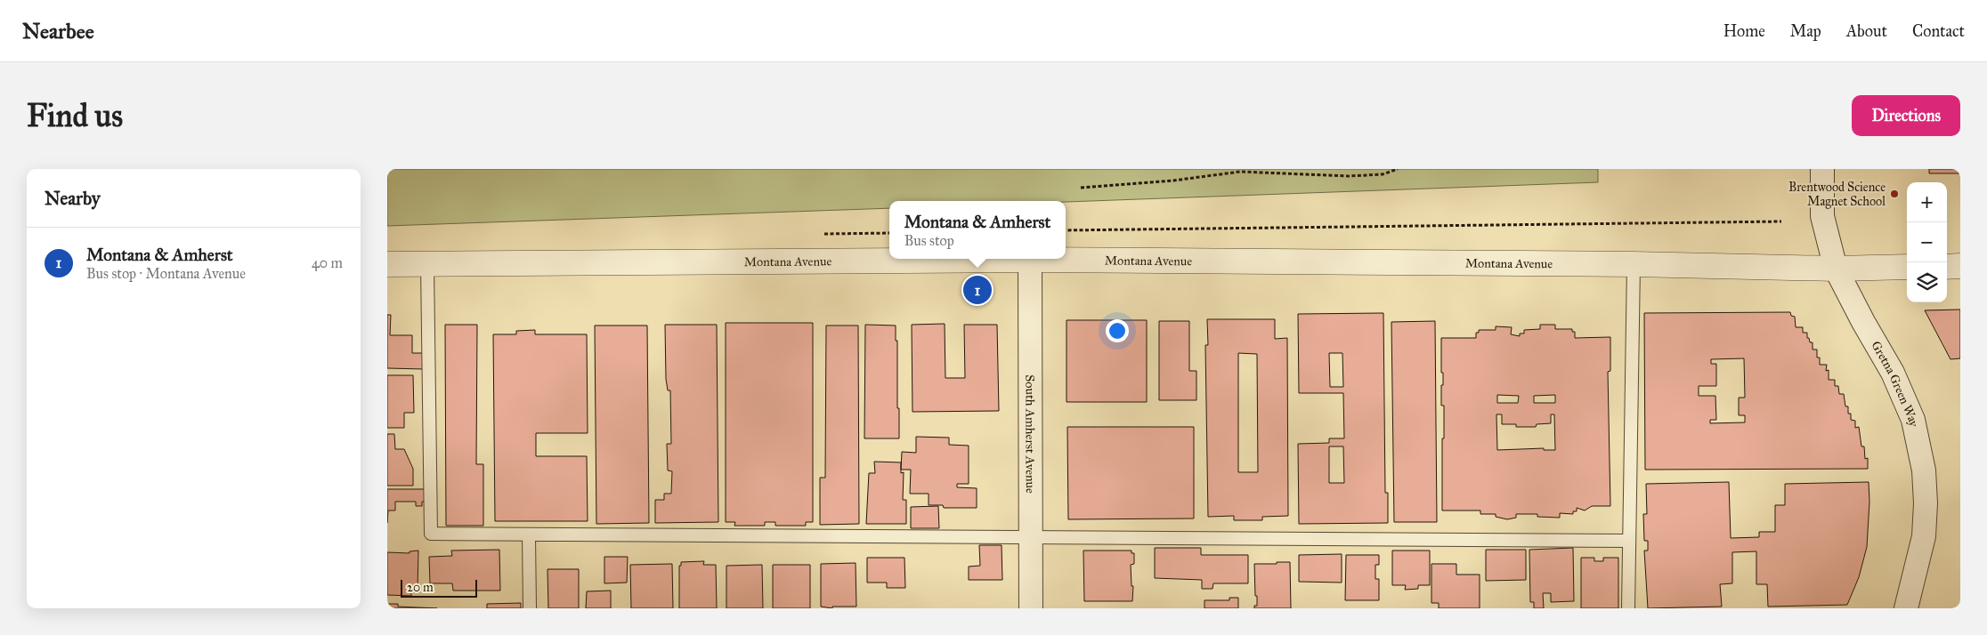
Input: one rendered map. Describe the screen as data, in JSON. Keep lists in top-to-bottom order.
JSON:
{
  "streets": {
    "street": ["Montana Avenue", "Gretna Green Way", "South Amherst Avenue"]
  },
  "crossings": [
    ["Montana Avenue", "Gretna Green Way"],
    ["Montana Avenue", "South Amherst Avenue"]
  ],
  "places": ["Brentwood Science Magnet School"],
  "scale_bar": "20 m",
  "page": {
    "header": "Nearbee",
    "nav": [
      "Home",
      "Map",
      "About",
      "Contact"
    ],
    "buttons": "Directions",
    "title": "Find us",
    "heading": "Nearby",
    "map_buttons": ["+", "−"],
    "popup": ["Montana & Amherst", "Bus stop"],
    "list": [
      {
        "mark": "1",
        "name": "Montana & Amherst",
        "note": "Bus stop · Montana Avenue",
        "value": "40 m"
      }
    ],
    "pins": "1",
    "scale": "20 m"
  }
}
